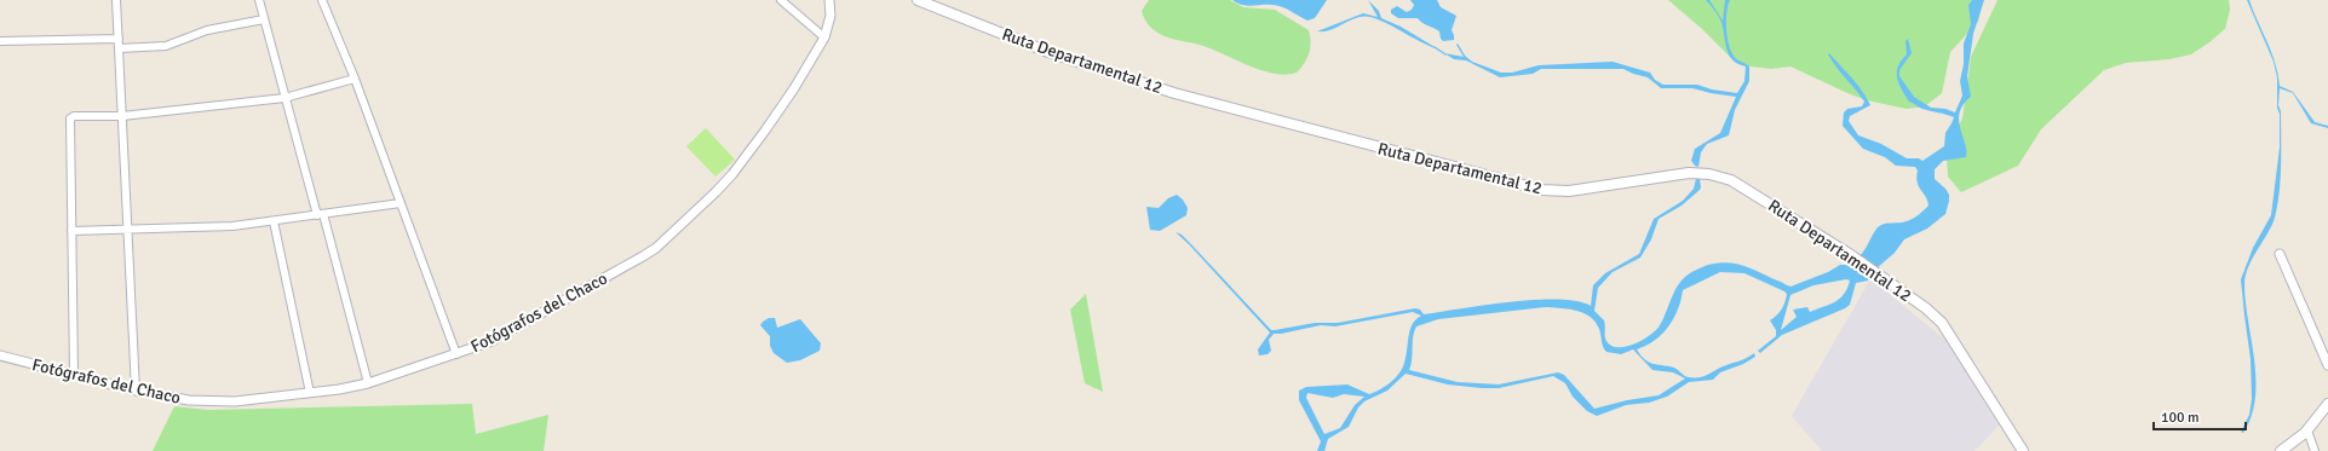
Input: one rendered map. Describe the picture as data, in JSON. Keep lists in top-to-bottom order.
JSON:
{
  "streets": {
    "main road": ["Ruta Departamental 12"],
    "street": ["Fotógrafos del Chaco"]
  },
  "scale_bar": "100 m"
}
